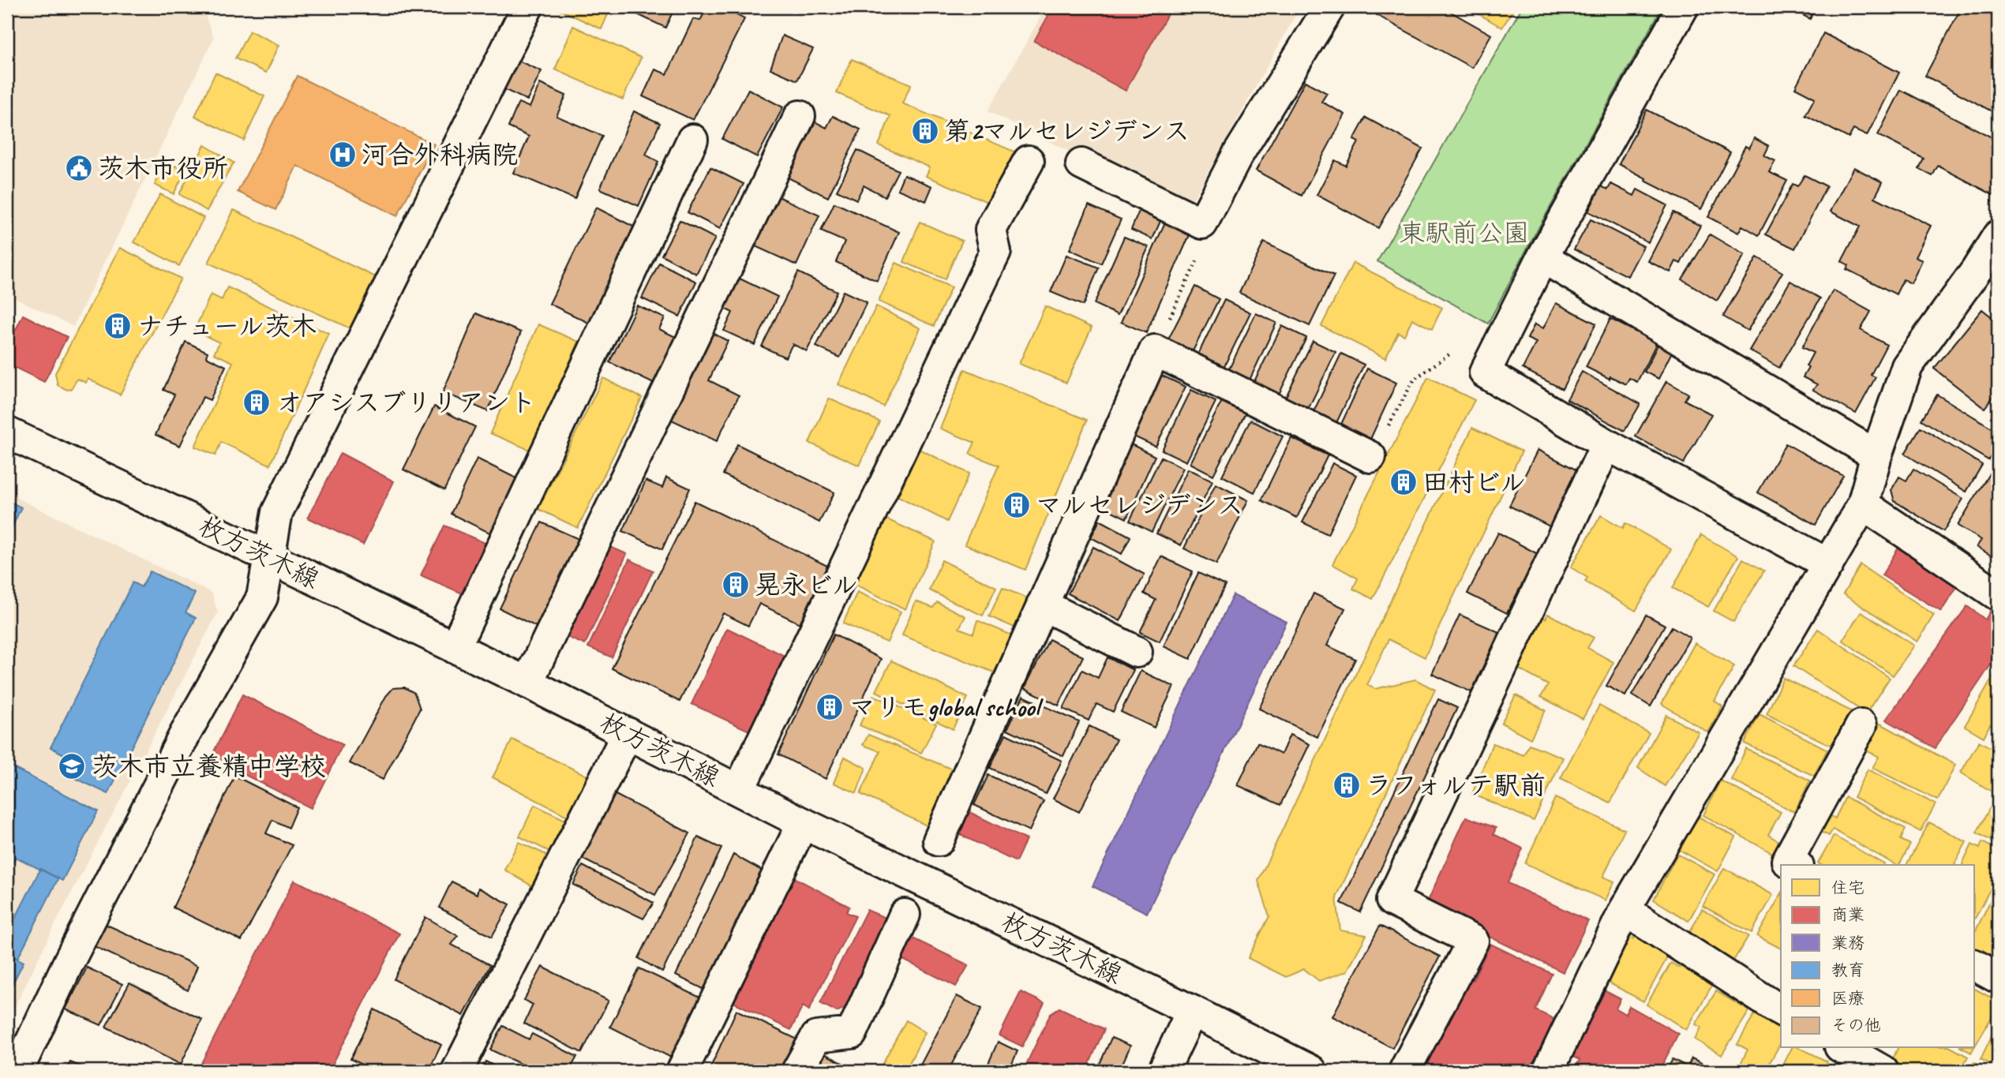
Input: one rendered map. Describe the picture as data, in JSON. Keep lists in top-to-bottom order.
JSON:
{
  "streets": {
    "street": ["枚方茨木線"]
  },
  "parks": ["東駅前公園"],
  "places": {
    "building": [
      "第2マルセレジデンス",
      "ナチュール茨木",
      "オアシスブリリアント",
      "田村ビル",
      "マルセレジデンス",
      "晃永ビル",
      "マリモglobal school",
      "ラフォルテ駅前"
    ],
    "hospital": ["河合外科病院"],
    "public building": ["茨木市役所"],
    "school or university": ["茨木市立養精中学校"]
  },
  "legend": [
    "住宅",
    "商業",
    "業務",
    "教育",
    "医療",
    "その他"
  ]
}
